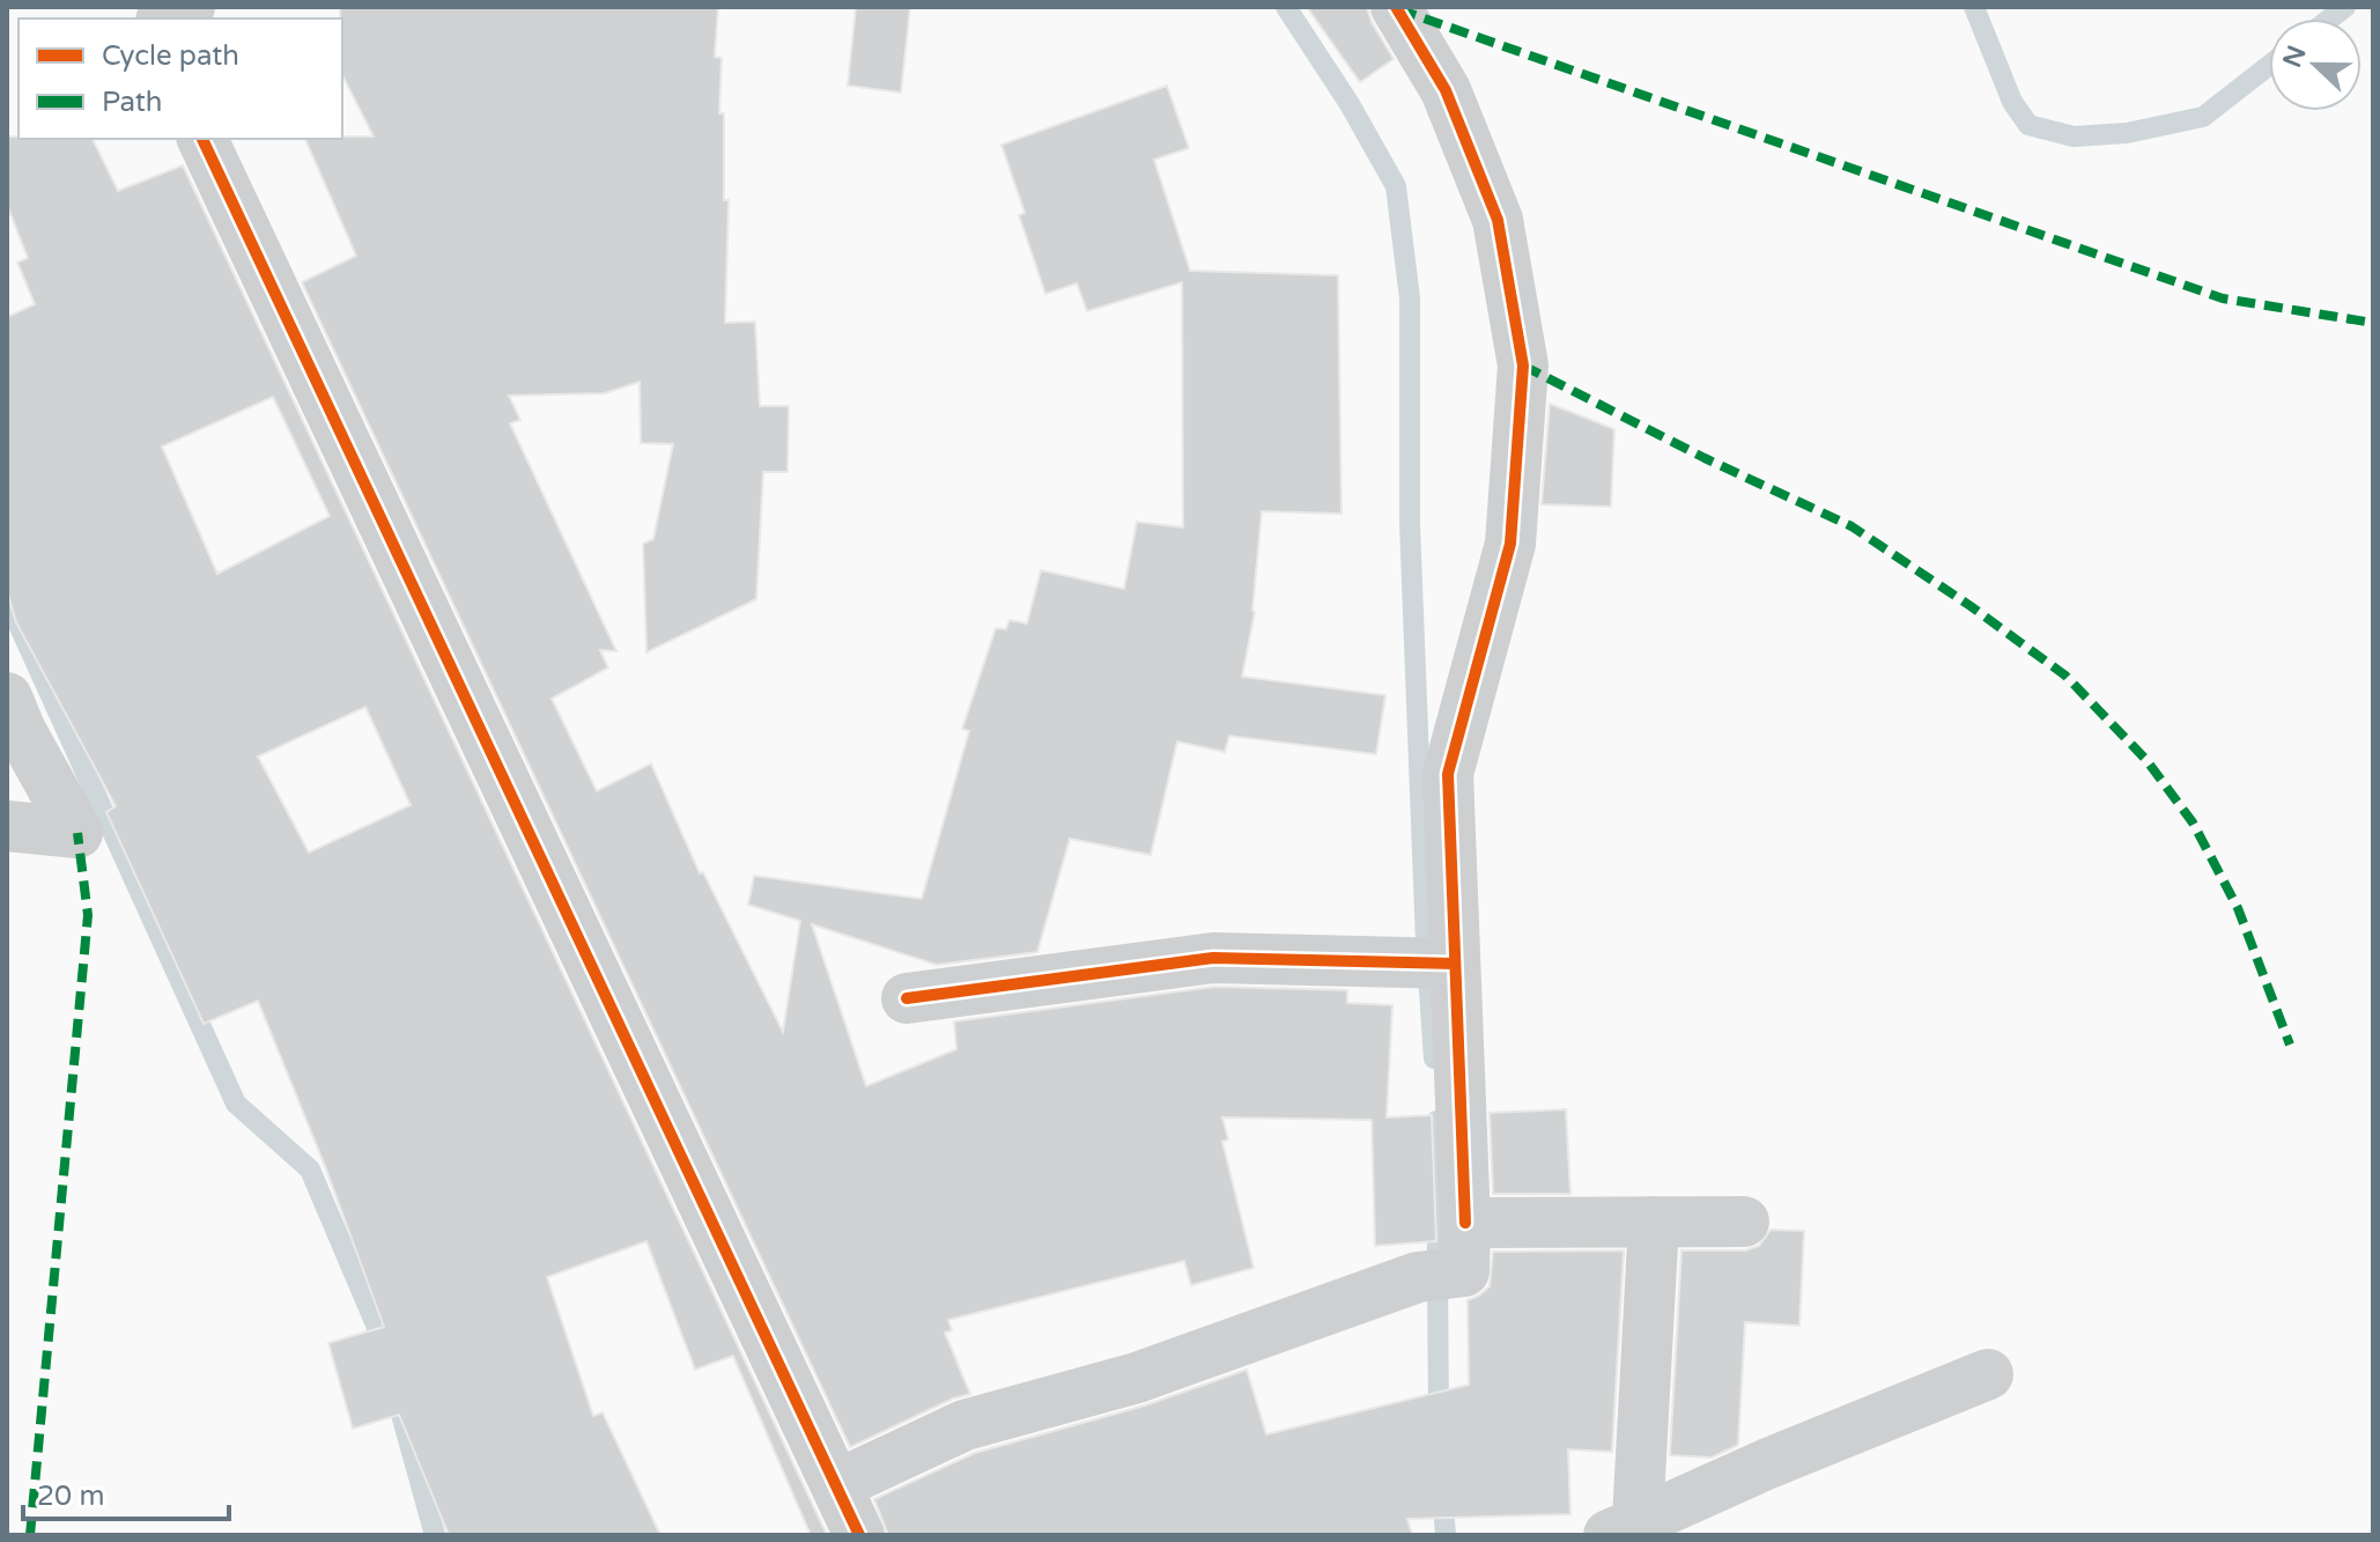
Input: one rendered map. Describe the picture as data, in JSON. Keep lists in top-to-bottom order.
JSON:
{
  "legend": ["Cycle path", "Path"],
  "scale_bar": "20 m",
  "north": "left"
}
